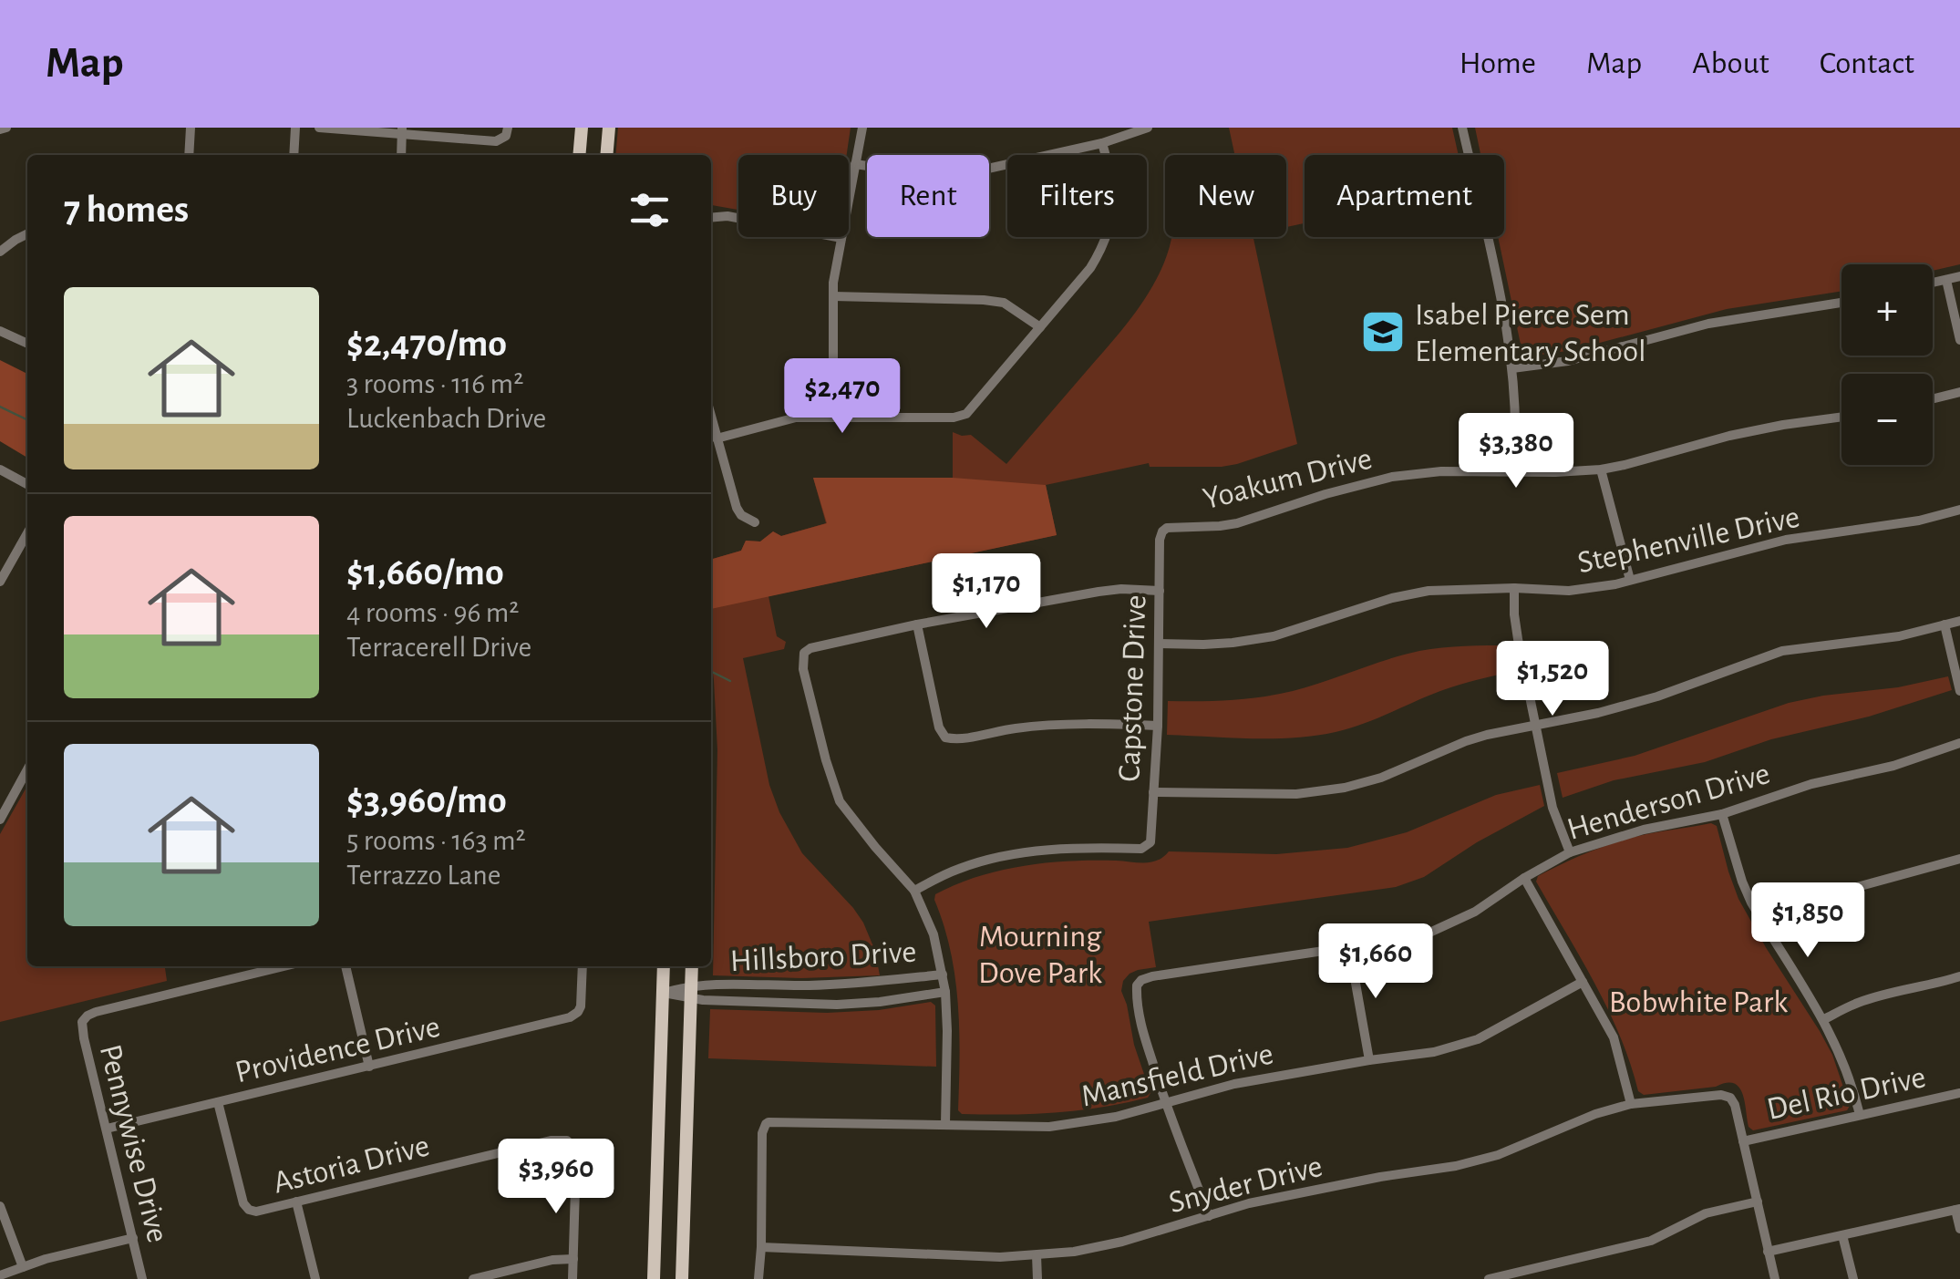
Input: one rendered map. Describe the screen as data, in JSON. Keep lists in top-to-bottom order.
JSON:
{
  "streets": {
    "street": [
      "Yoakum Drive",
      "Stephenville Drive",
      "Capstone Drive",
      "Henderson Drive",
      "Hillsboro Drive",
      "Providence Drive",
      "Mansfield Drive",
      "Del Rio Drive",
      "Pennywise Drive",
      "Astoria Drive",
      "Snyder Drive"
    ]
  },
  "crossings": [
    ["Yoakum Drive", "Capstone Drive"],
    ["Stephenville Drive", "Capstone Drive"],
    ["Henderson Drive", "Mansfield Drive"],
    ["Providence Drive", "Pennywise Drive"],
    ["Providence Drive", "Astoria Drive"],
    ["Mansfield Drive", "Snyder Drive"],
    ["Del Rio Drive", "Snyder Drive"]
  ],
  "parks": ["Mourning Dove Park", "Bobwhite Park"],
  "places": {
    "school or university": ["Isabel Pierce Sem Elementary School"]
  },
  "page": {
    "header": "Map",
    "nav": [
      "Home",
      "Map",
      "About",
      "Contact"
    ],
    "chip": [
      "Buy",
      "Rent",
      "Filters",
      "New",
      "Apartment"
    ],
    "heading": "7 homes",
    "map_buttons": ["+", "−"],
    "list": [
      {
        "name": "$2,470/mo",
        "note": "3 rooms · 116 m² · Luckenbach Drive"
      },
      {
        "name": "$1,660/mo",
        "note": "4 rooms · 96 m² · Terracerell Drive"
      },
      {
        "name": "$3,960/mo",
        "note": "5 rooms · 163 m² · Terrazzo Lane"
      }
    ],
    "price": [
      "$2,470",
      "$3,380",
      "$1,170",
      "$1,520",
      "$1,850",
      "$1,660",
      "$3,960"
    ]
  }
}
